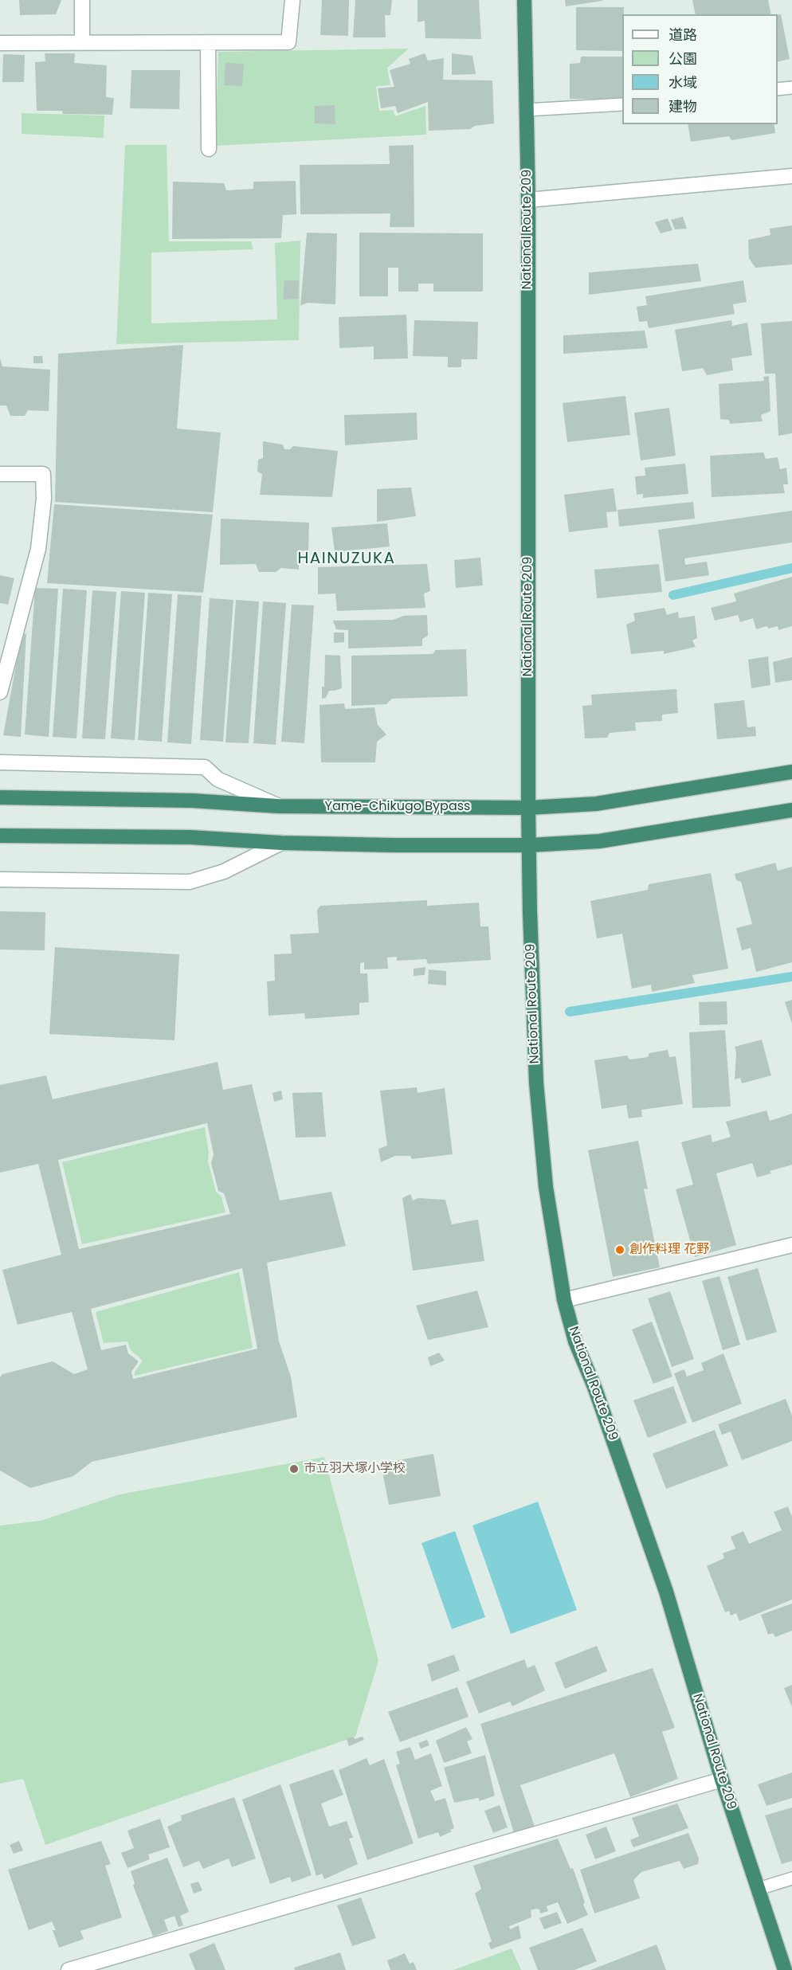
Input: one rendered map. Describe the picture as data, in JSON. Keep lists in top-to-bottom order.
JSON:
{
  "streets": {
    "highway": ["National Route 209", "Yame-Chikugo Bypass"]
  },
  "crossings": [
    ["National Route 209", "Yame-Chikugo Bypass"]
  ],
  "districts": ["HAINUZUKA"],
  "places": ["創作料理 花野", "市立羽犬塚小学校"],
  "legend": [
    "道路",
    "公園",
    "水域",
    "建物"
  ]
}
